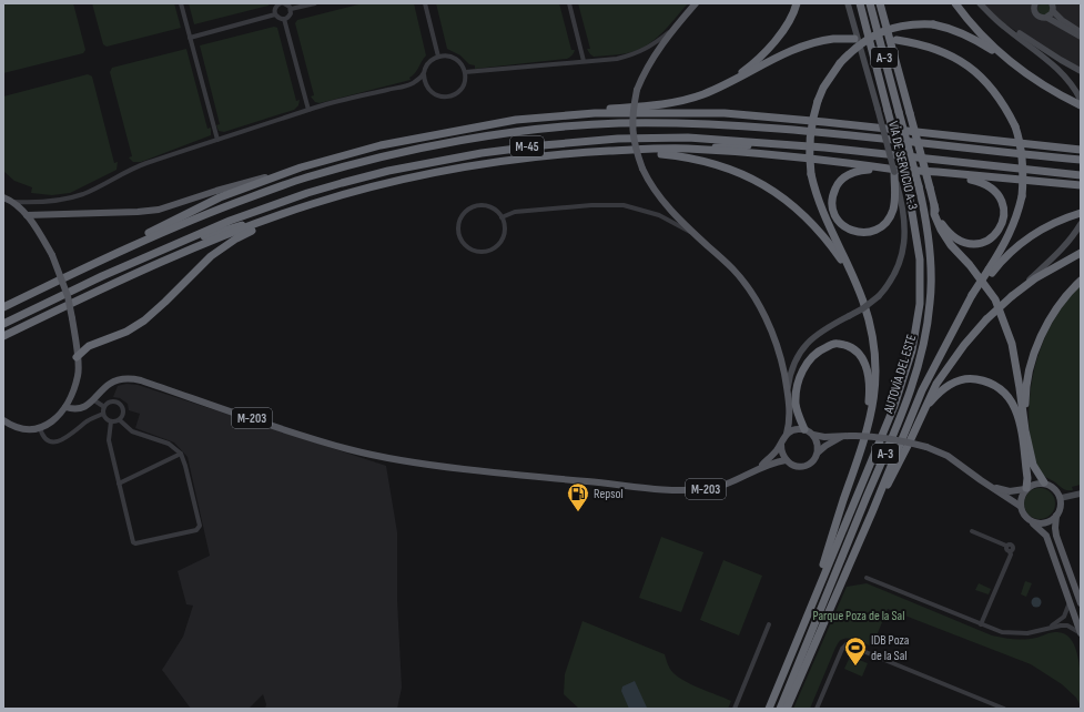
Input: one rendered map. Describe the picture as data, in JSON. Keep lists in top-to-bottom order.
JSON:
{
  "streets": {
    "highway": ["A-3", "M-45", "AUTOVÍA DEL ESTE"],
    "main road": ["VÍA DE SERVICIO A-3", "M-203"]
  },
  "parks": ["Parque Poza de la Sal"],
  "places": {
    "fuel station": ["Repsol"],
    "sports": ["IDB Poza de la Sal"]
  }
}
